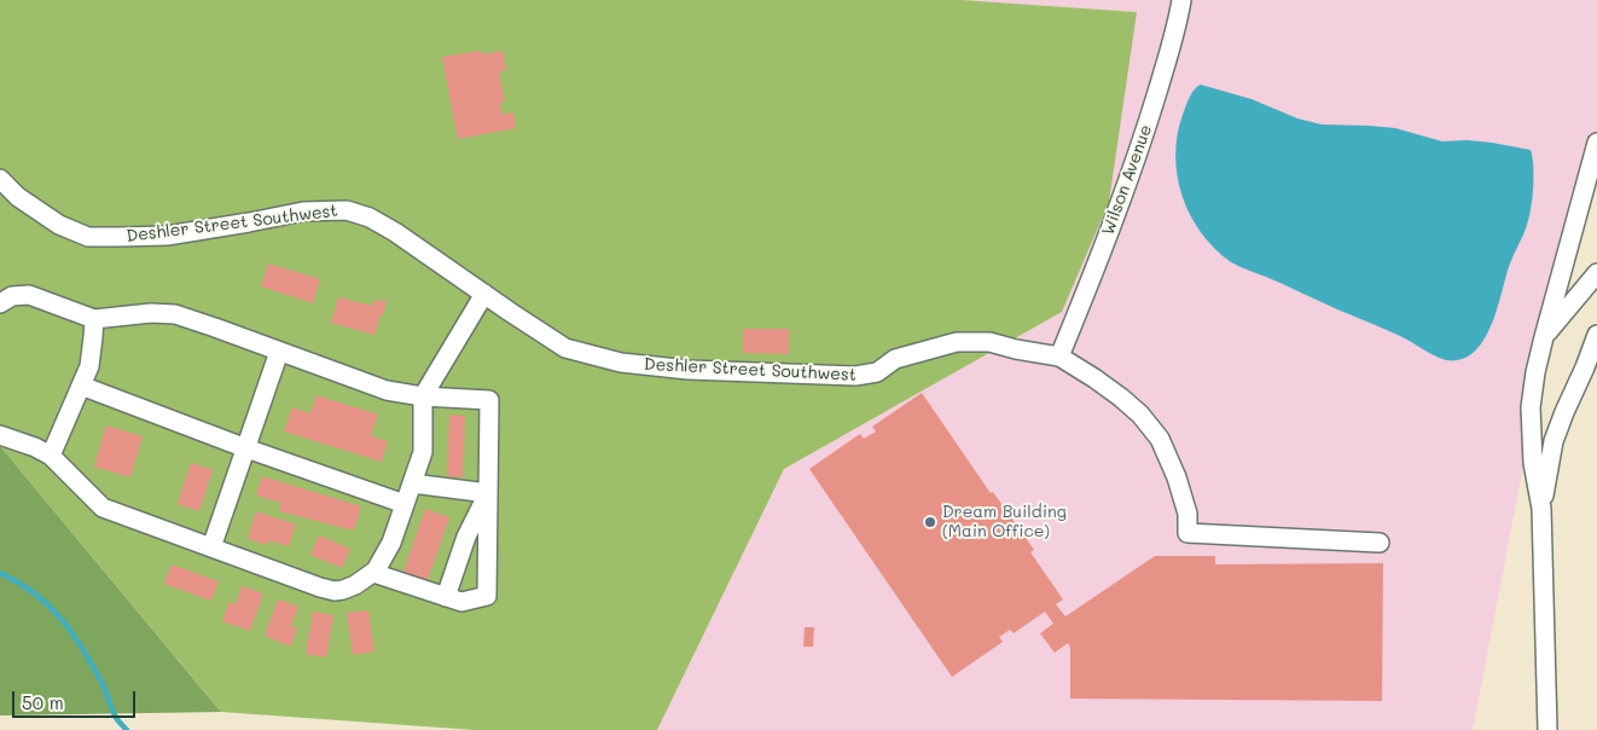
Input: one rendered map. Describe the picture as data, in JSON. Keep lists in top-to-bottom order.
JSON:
{
  "streets": {
    "street": ["Wilson Avenue", "Deshler Street Southwest"]
  },
  "crossings": [
    ["Wilson Avenue", "Deshler Street Southwest"]
  ],
  "places": ["Dream Building (Main Office)"],
  "scale_bar": "50 m"
}
